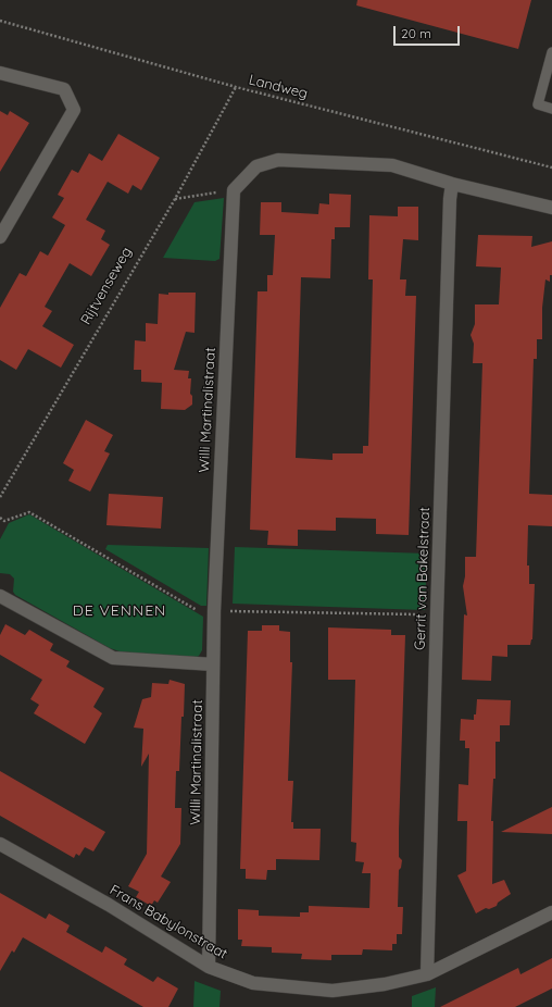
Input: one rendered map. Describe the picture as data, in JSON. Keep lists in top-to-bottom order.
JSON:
{
  "streets": {
    "street": ["Willi Martinalistraat", "Gerrit van Bakelstraat", "Frans Babylonstraat"],
    "path": ["Landweg", "Rijtvenseweg"]
  },
  "crossings": [
    ["Landweg", "Rijtvenseweg"],
    ["Willi Martinalistraat", "Frans Babylonstraat"],
    ["Gerrit van Bakelstraat", "Frans Babylonstraat"]
  ],
  "districts": ["DE VENNEN"],
  "scale_bar": "20 m"
}
